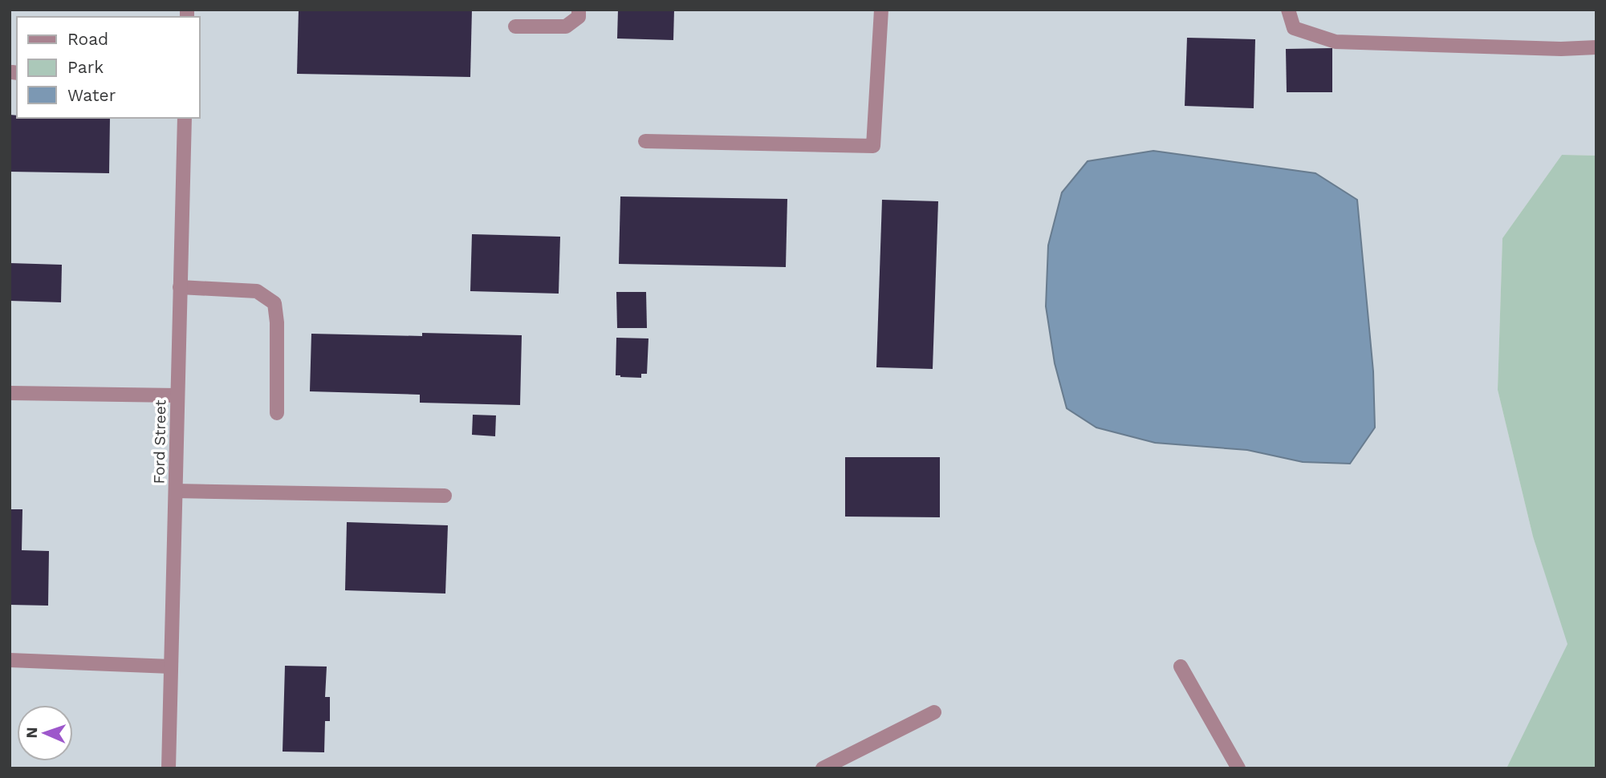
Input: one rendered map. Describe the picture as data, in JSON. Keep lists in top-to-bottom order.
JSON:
{
  "streets": {
    "street": ["Ford Street"]
  },
  "legend": ["Road", "Park", "Water"],
  "north": "left"
}
